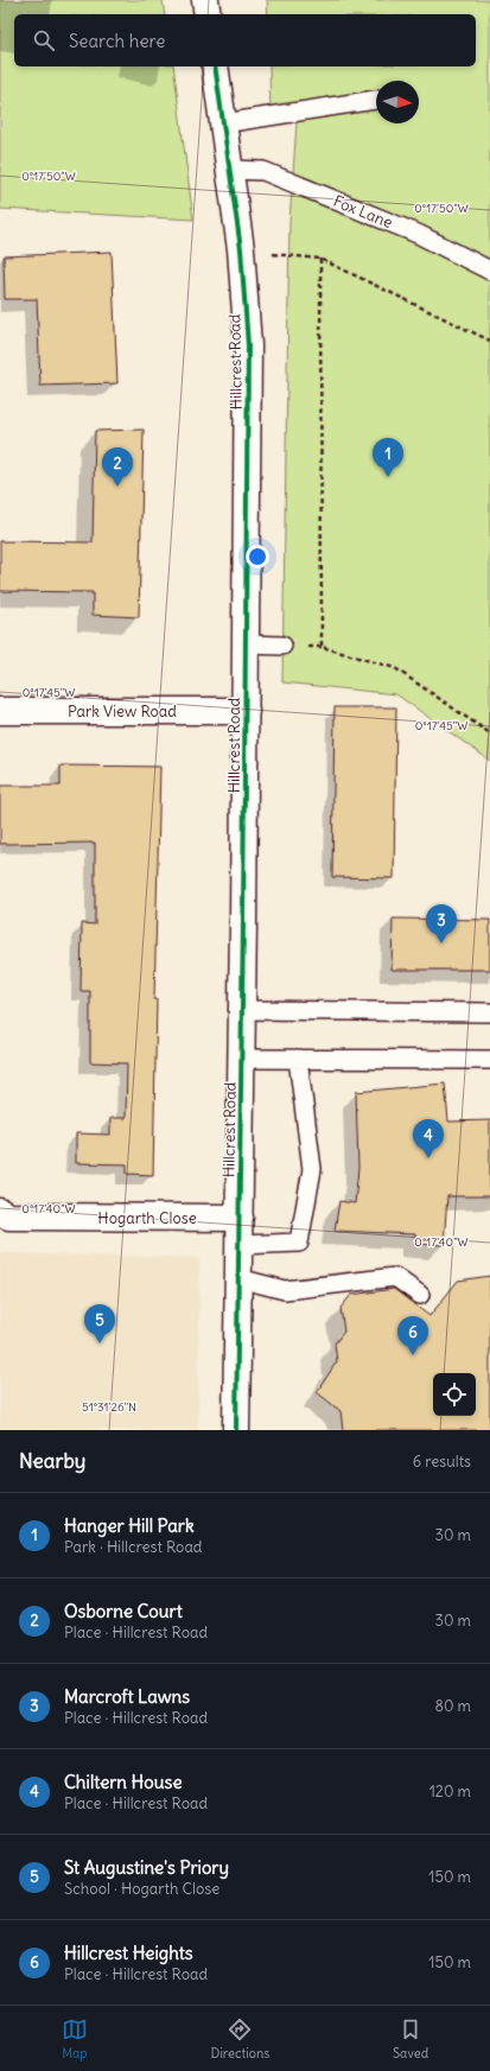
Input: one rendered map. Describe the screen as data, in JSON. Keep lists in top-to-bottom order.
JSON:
{
  "streets": {
    "street": ["Hillcrest Road", "Park View Road", "Hogarth Close"],
    "lane": ["Fox Lane"]
  },
  "crossings": [
    ["Fox Lane", "Hillcrest Road"],
    ["Hillcrest Road", "Park View Road"],
    ["Hillcrest Road", "Hogarth Close"]
  ],
  "north": "right",
  "page": {
    "search": "Search here",
    "pins": [
      "1",
      "2",
      "3",
      "4",
      "5",
      "6"
    ],
    "heading": ["Nearby", "6 results"],
    "list": [
      {
        "mark": "1",
        "name": "Hanger Hill Park",
        "note": "Park · Hillcrest Road",
        "value": "30 m"
      },
      {
        "mark": "2",
        "name": "Osborne Court",
        "note": "Place · Hillcrest Road",
        "value": "30 m"
      },
      {
        "mark": "3",
        "name": "Marcroft Lawns",
        "note": "Place · Hillcrest Road",
        "value": "80 m"
      },
      {
        "mark": "4",
        "name": "Chiltern House",
        "note": "Place · Hillcrest Road",
        "value": "120 m"
      },
      {
        "mark": "5",
        "name": "St Augustine's Priory",
        "note": "School · Hogarth Close",
        "value": "150 m"
      },
      {
        "mark": "6",
        "name": "Hillcrest Heights",
        "note": "Place · Hillcrest Road",
        "value": "150 m"
      }
    ],
    "nav": ["Map", "Directions", "Saved"]
  },
  "coordinates": [
    "0°17'50\"W",
    "0°17'45\"W",
    "0°17'40\"W",
    "51°31'26\"N"
  ]
}
